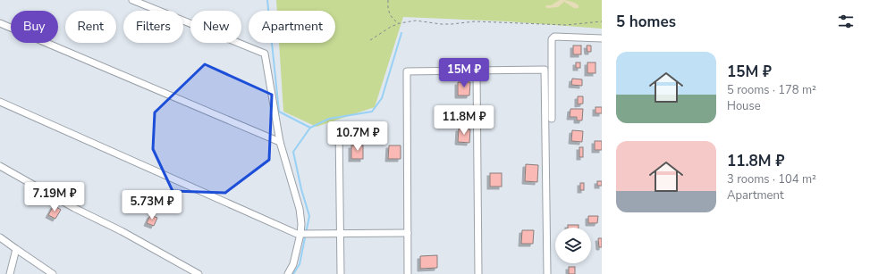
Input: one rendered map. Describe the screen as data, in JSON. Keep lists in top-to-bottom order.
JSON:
{
  "page": {
    "heading": "5 homes",
    "chip": [
      "Buy",
      "Rent",
      "Filters",
      "New",
      "Apartment"
    ],
    "list": [
      {
        "name": "15M ₽",
        "note": "5 rooms · 178 m² · House"
      },
      {
        "name": "11.8M ₽",
        "note": "3 rooms · 104 m² · Apartment"
      }
    ],
    "price": [
      "15M ₽",
      "11.8M ₽",
      "10.7M ₽",
      "7.19M ₽",
      "5.73M ₽"
    ]
  }
}
